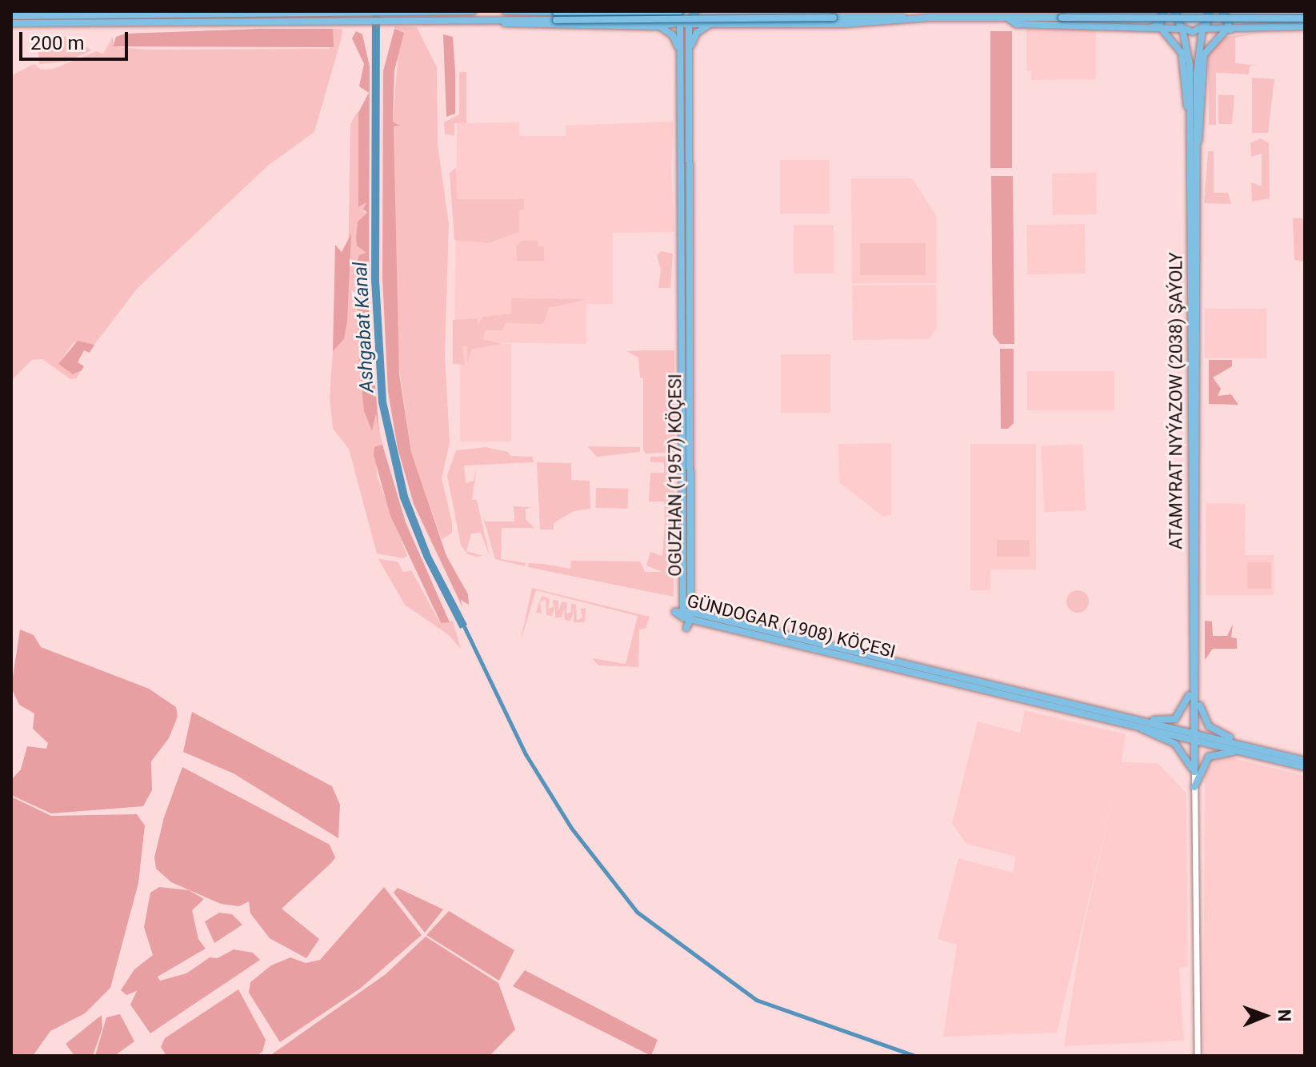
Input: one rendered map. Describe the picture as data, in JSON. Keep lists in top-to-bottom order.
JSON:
{
  "streets": {
    "main road": ["ATAMYRAT NYÝAZOW (2038) ŞAÝOLY", "OGUZHAN (1957) KÖÇESI", "GÜNDOGAR (1908) KÖÇESI"]
  },
  "crossings": [
    ["ATAMYRAT NYÝAZOW (2038) ŞAÝOLY", "GÜNDOGAR (1908) KÖÇESI"],
    ["OGUZHAN (1957) KÖÇESI", "GÜNDOGAR (1908) KÖÇESI"]
  ],
  "water": ["Ashgabat Kanal"],
  "scale_bar": "200 m",
  "north": "right"
}
